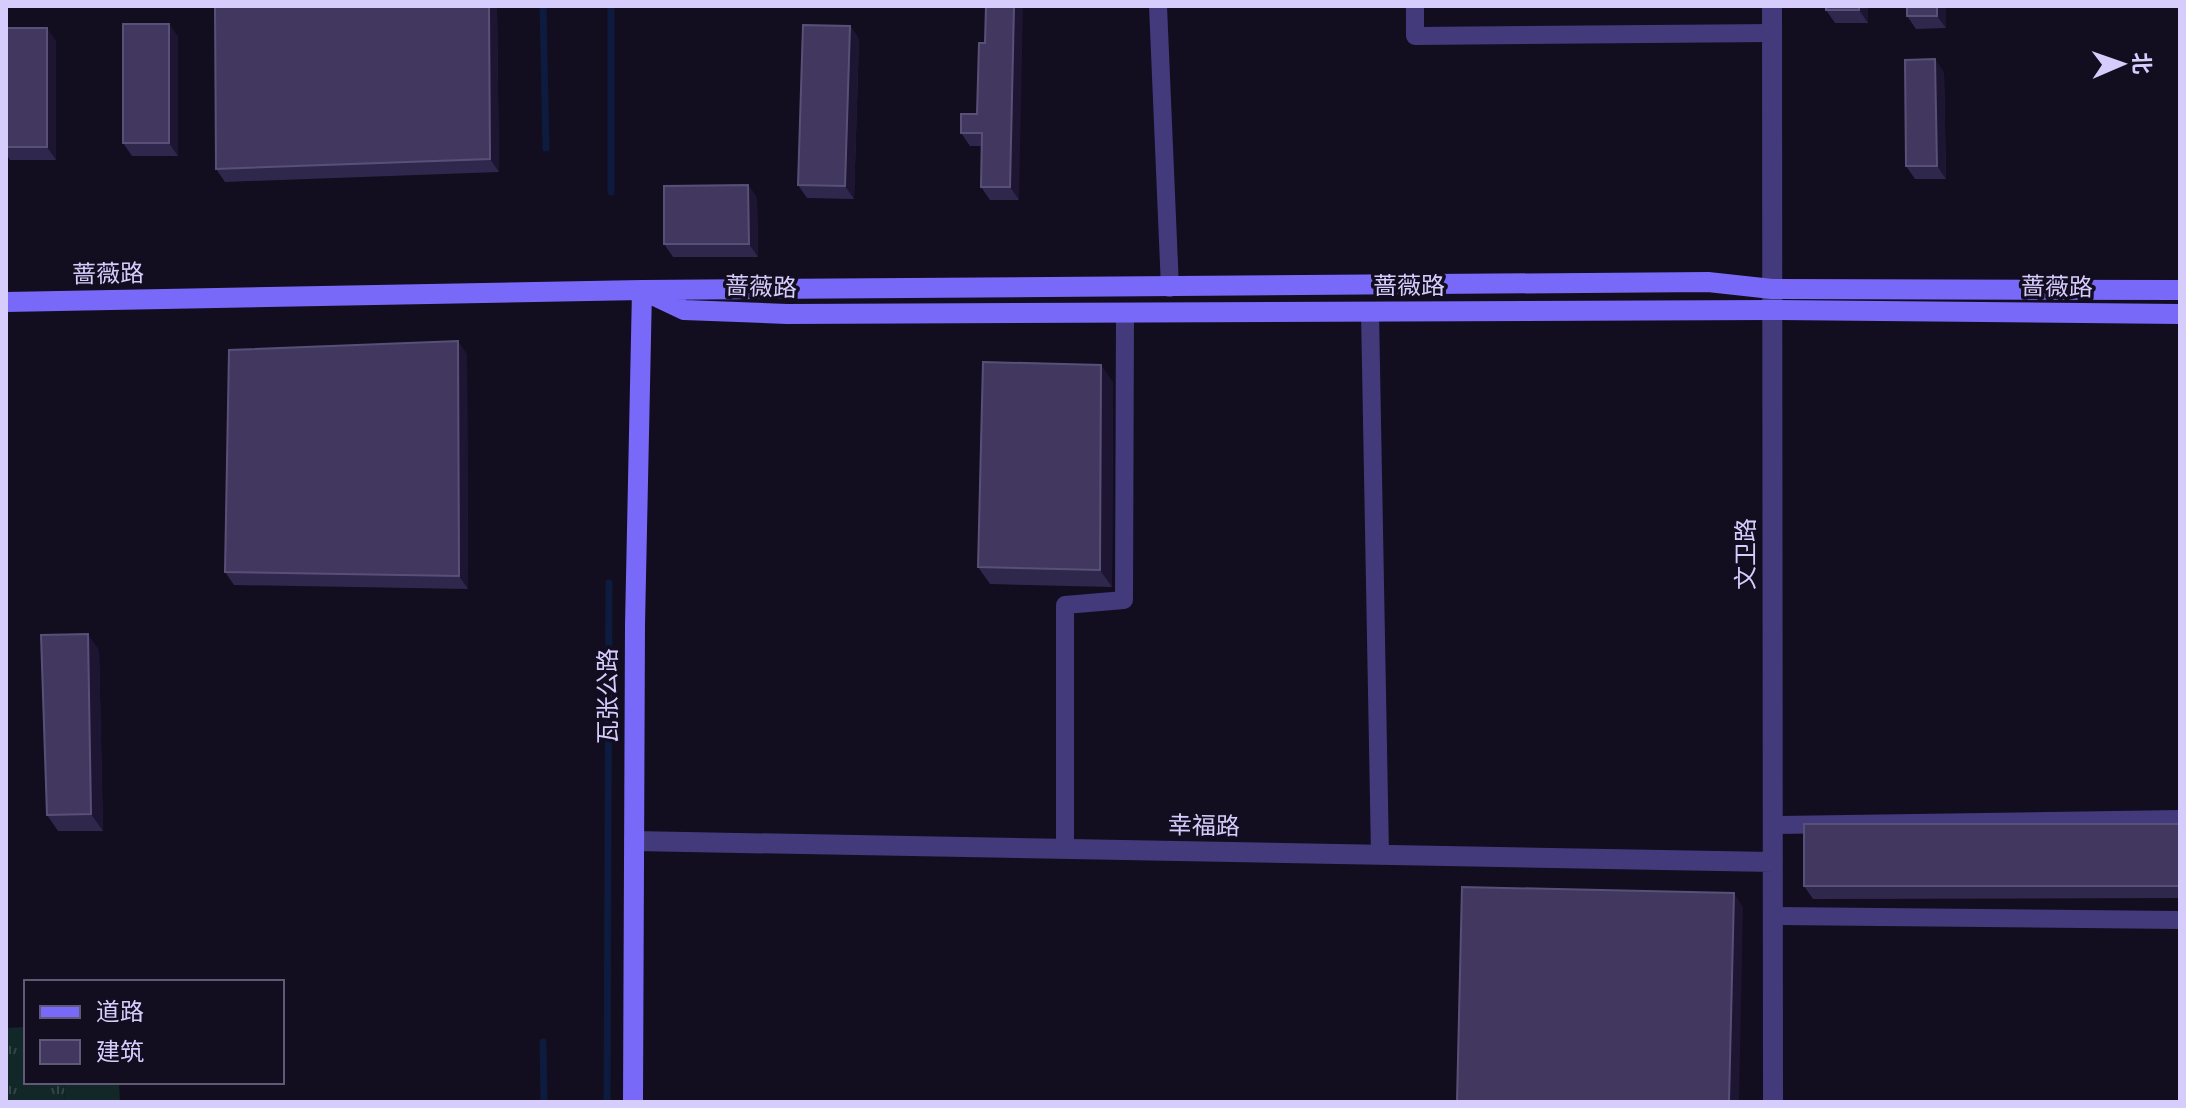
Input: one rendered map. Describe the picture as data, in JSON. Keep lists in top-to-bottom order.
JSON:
{
  "streets": {
    "main road": ["蔷薇路", "瓦张公路"],
    "street": ["文卫路", "幸福路"]
  },
  "crossings": [
    ["蔷薇路", "文卫路"],
    ["蔷薇路", "瓦张公路"],
    ["文卫路", "幸福路"],
    ["瓦张公路", "幸福路"]
  ],
  "legend": ["道路", "建筑"],
  "north": "right"
}
